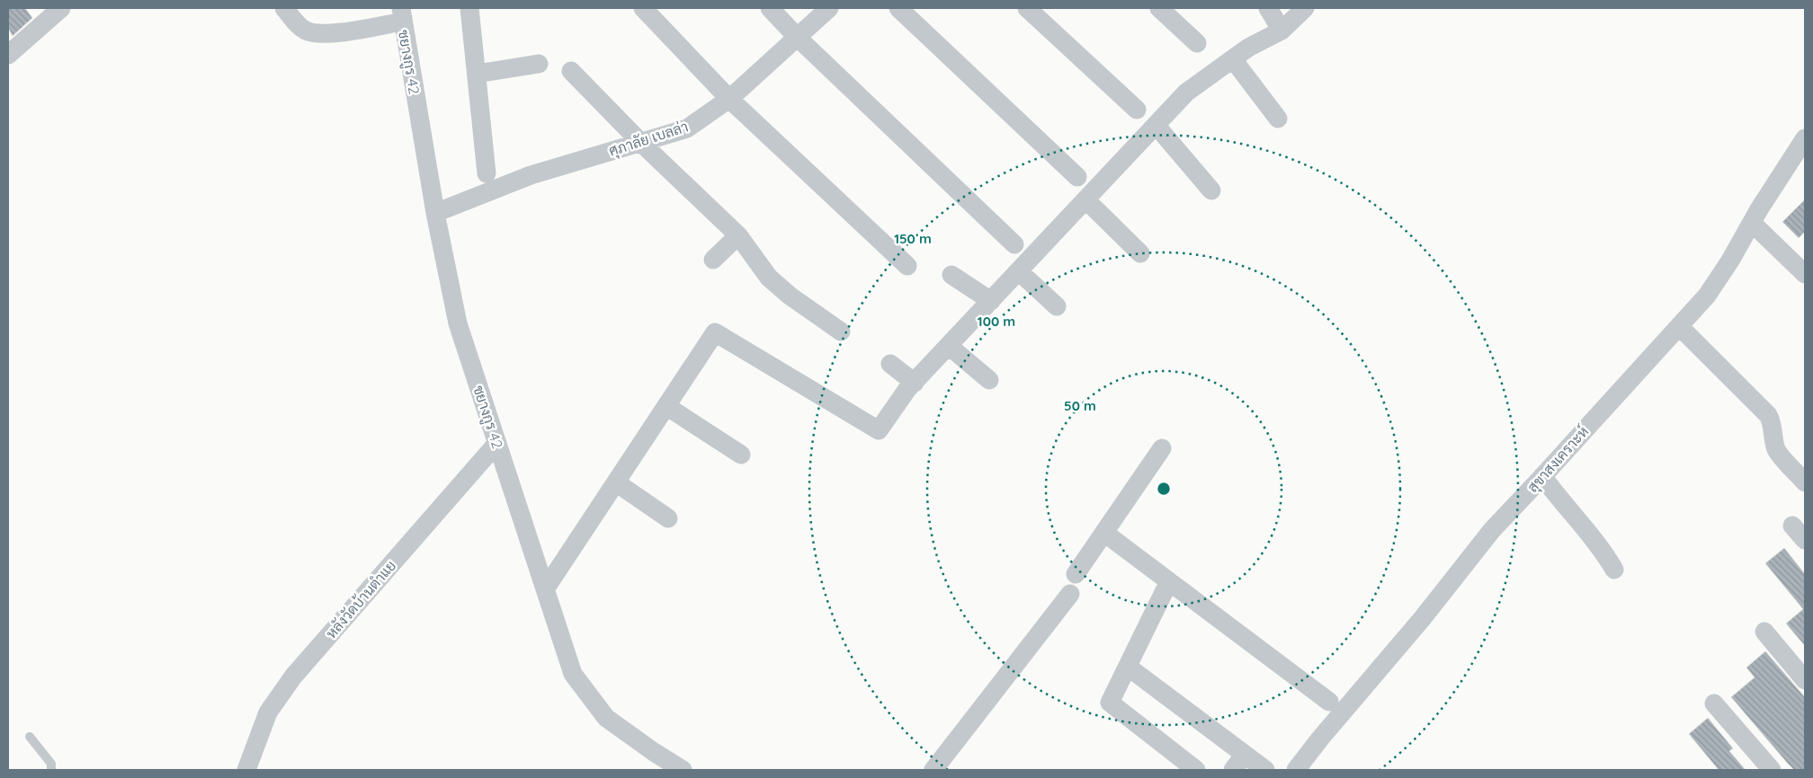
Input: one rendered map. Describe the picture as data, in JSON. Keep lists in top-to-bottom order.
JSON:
{
  "streets": {
    "street": [
      "ชยางกูร 42",
      "ศุภาลัย เบลล่า",
      "สุขาสงเคราะห์",
      "หลังวัดบ้านตำแย"
    ]
  },
  "crossings": [
    ["ชยางกูร 42", "ศุภาลัย เบลล่า"],
    ["ชยางกูร 42", "หลังวัดบ้านตำแย"]
  ],
  "rings": ["150 m", "100 m", "50 m"]
}
